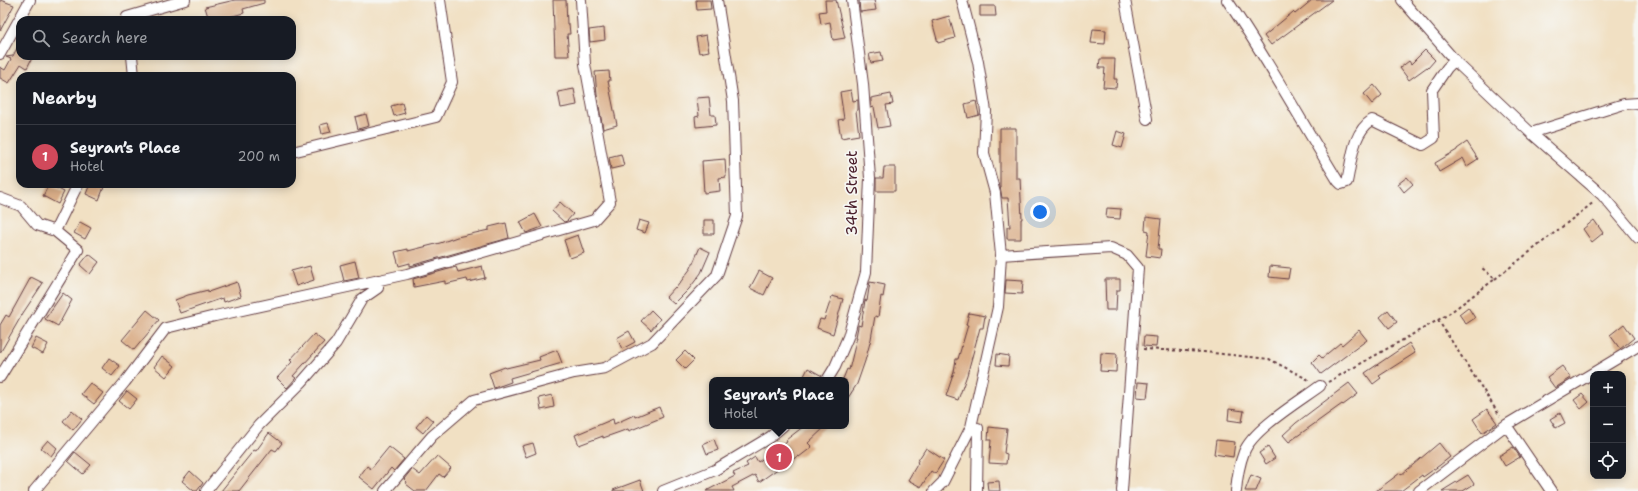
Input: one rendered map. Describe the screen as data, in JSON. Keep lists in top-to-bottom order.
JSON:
{
  "streets": {
    "street": ["34th Street"]
  },
  "page": {
    "search": "Search here",
    "heading": "Nearby",
    "list": [
      {
        "mark": "1",
        "name": "Seyran’s Place",
        "note": "Hotel",
        "value": "200 m"
      }
    ],
    "map_buttons": ["+", "−"],
    "popup": ["Seyran’s Place", "Hotel"],
    "pins": "1"
  }
}
